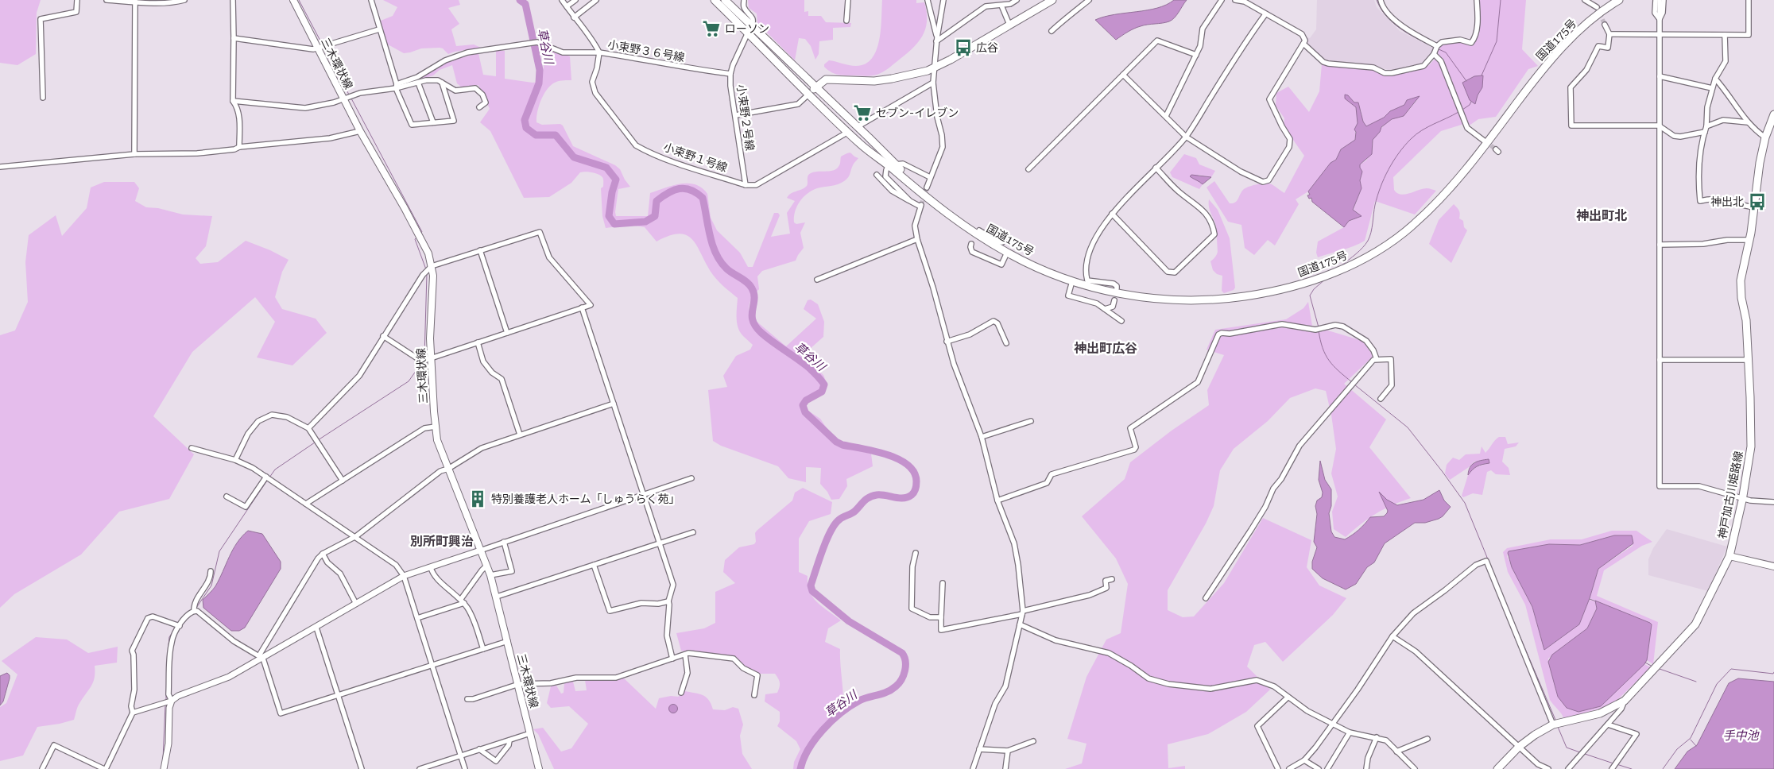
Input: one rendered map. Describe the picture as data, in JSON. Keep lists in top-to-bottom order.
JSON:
{
  "streets": {
    "main road": ["国道175号", "三木環状線", "神戸加古川姫路線"],
    "street": ["小束野３６号線", "小束野２号線", "小束野１号線"]
  },
  "crossings": [
    ["国道175号", "小束野２号線"],
    ["小束野３６号線", "小束野２号線"],
    ["小束野３６号線", "小束野１号線"],
    ["小束野２号線", "小束野１号線"]
  ],
  "districts": ["神出町北", "神出町広谷", "別所町興治"],
  "water": ["草谷川", "手中池"],
  "places": {
    "supermarket": ["ローソン", "セブン-イレブン"],
    "bus stop": ["広谷", "神出北"],
    "building": ["特別養護老人ホーム「しゅうらく苑」"]
  }
}
